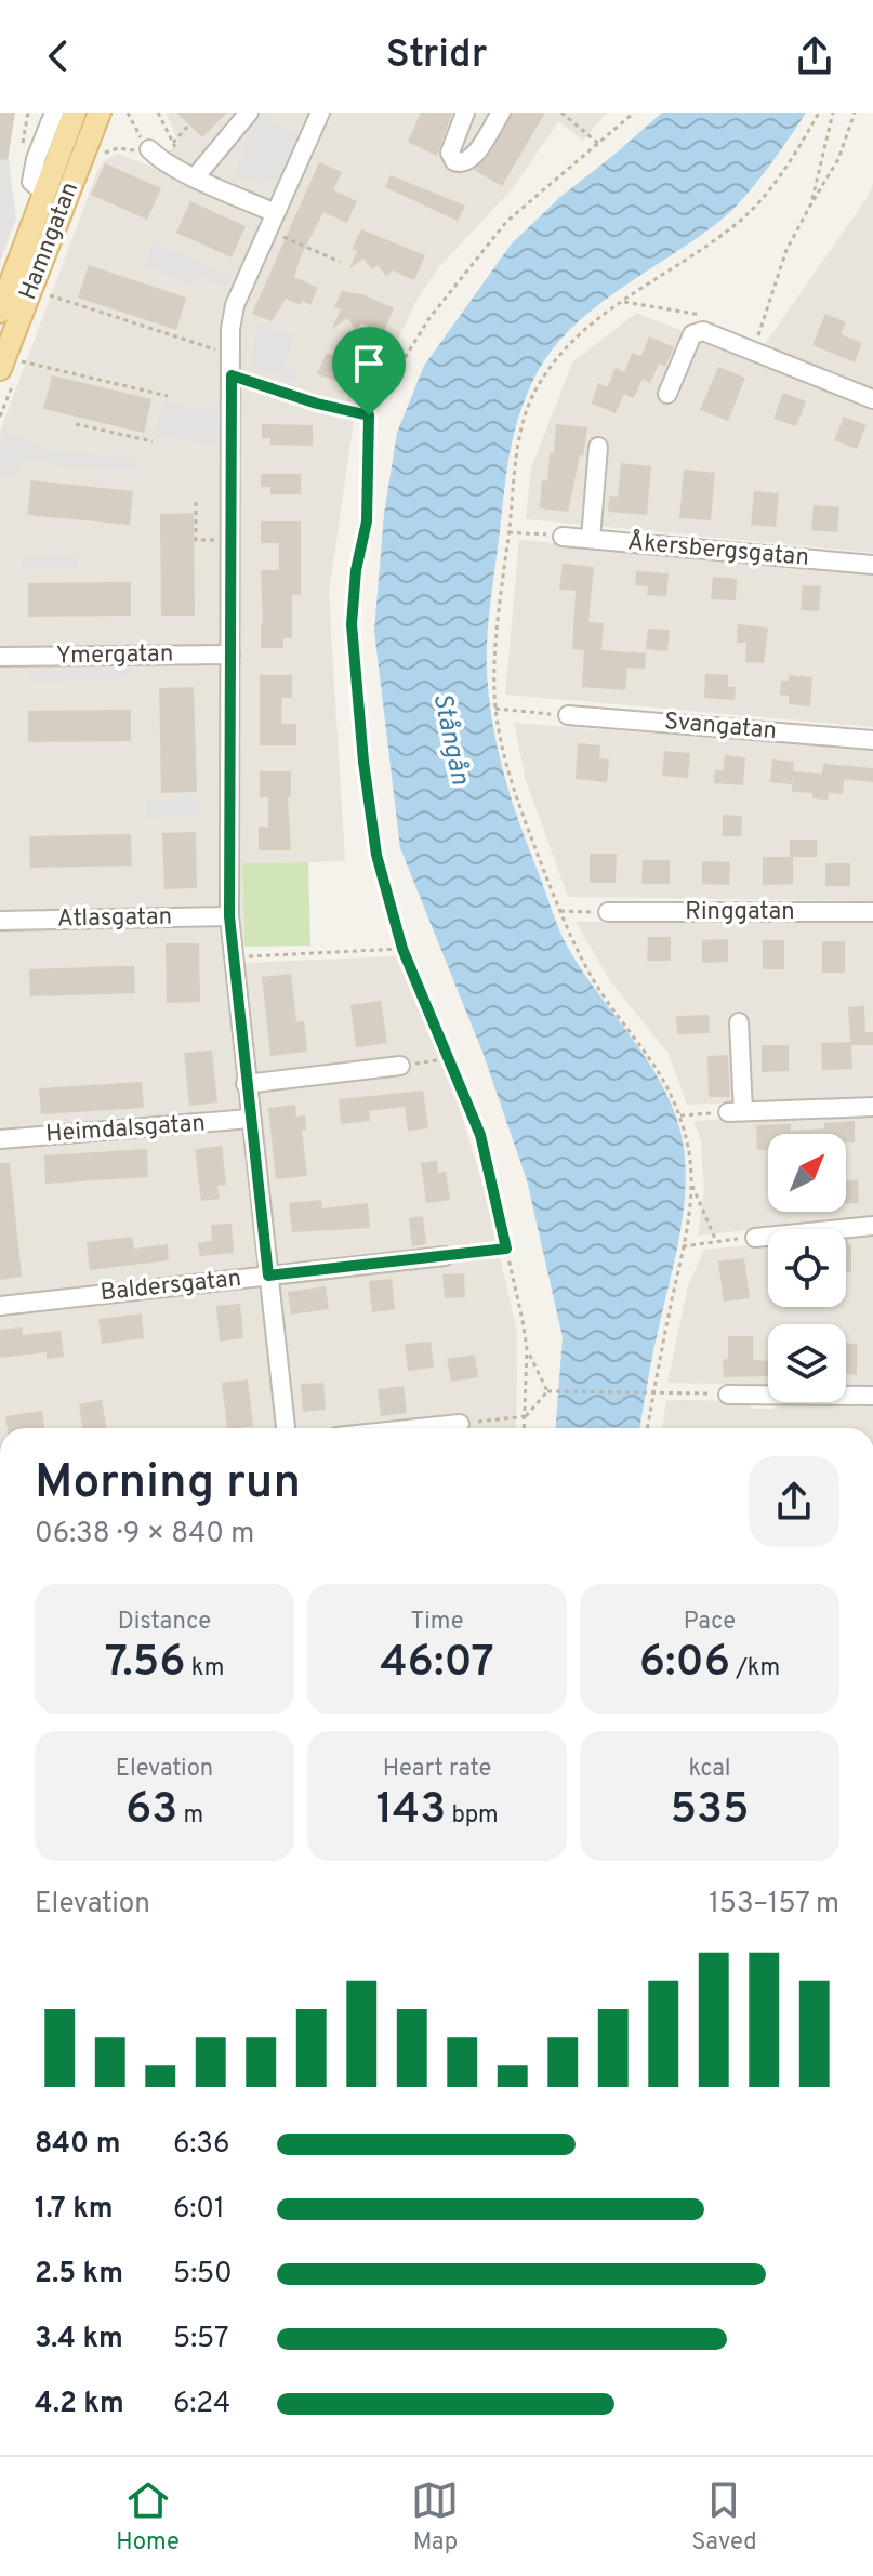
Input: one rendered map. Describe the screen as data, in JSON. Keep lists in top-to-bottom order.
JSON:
{
  "streets": {
    "main road": ["Hamngatan"],
    "street": [
      "Åkersbergsgatan",
      "Ymergatan",
      "Svangatan",
      "Ringgatan",
      "Atlasgatan",
      "Heimdalsgatan",
      "Baldersgatan"
    ]
  },
  "water": ["Stångån"],
  "north": "top right",
  "page": {
    "header": "Stridr",
    "heading": ["Morning run", "06:38 · 9 × 840 m"],
    "stats": [
      ["Distance", "7.56 km"],
      ["Time", "46:07"],
      ["Pace", "6:06 /km"],
      ["Elevation", "63 m"],
      ["Heart rate", "143 bpm"],
      ["kcal", "535"]
    ],
    "chart": ["Elevation", "153–157 m"],
    "list": [
      {
        "name": "840 m",
        "note": "6:36"
      },
      {
        "name": "1.7 km",
        "note": "6:01"
      },
      {
        "name": "2.5 km",
        "note": "5:50"
      },
      {
        "name": "3.4 km",
        "note": "5:57"
      },
      {
        "name": "4.2 km",
        "note": "6:24"
      }
    ],
    "tabs": ["Home", "Map", "Saved"]
  }
}
